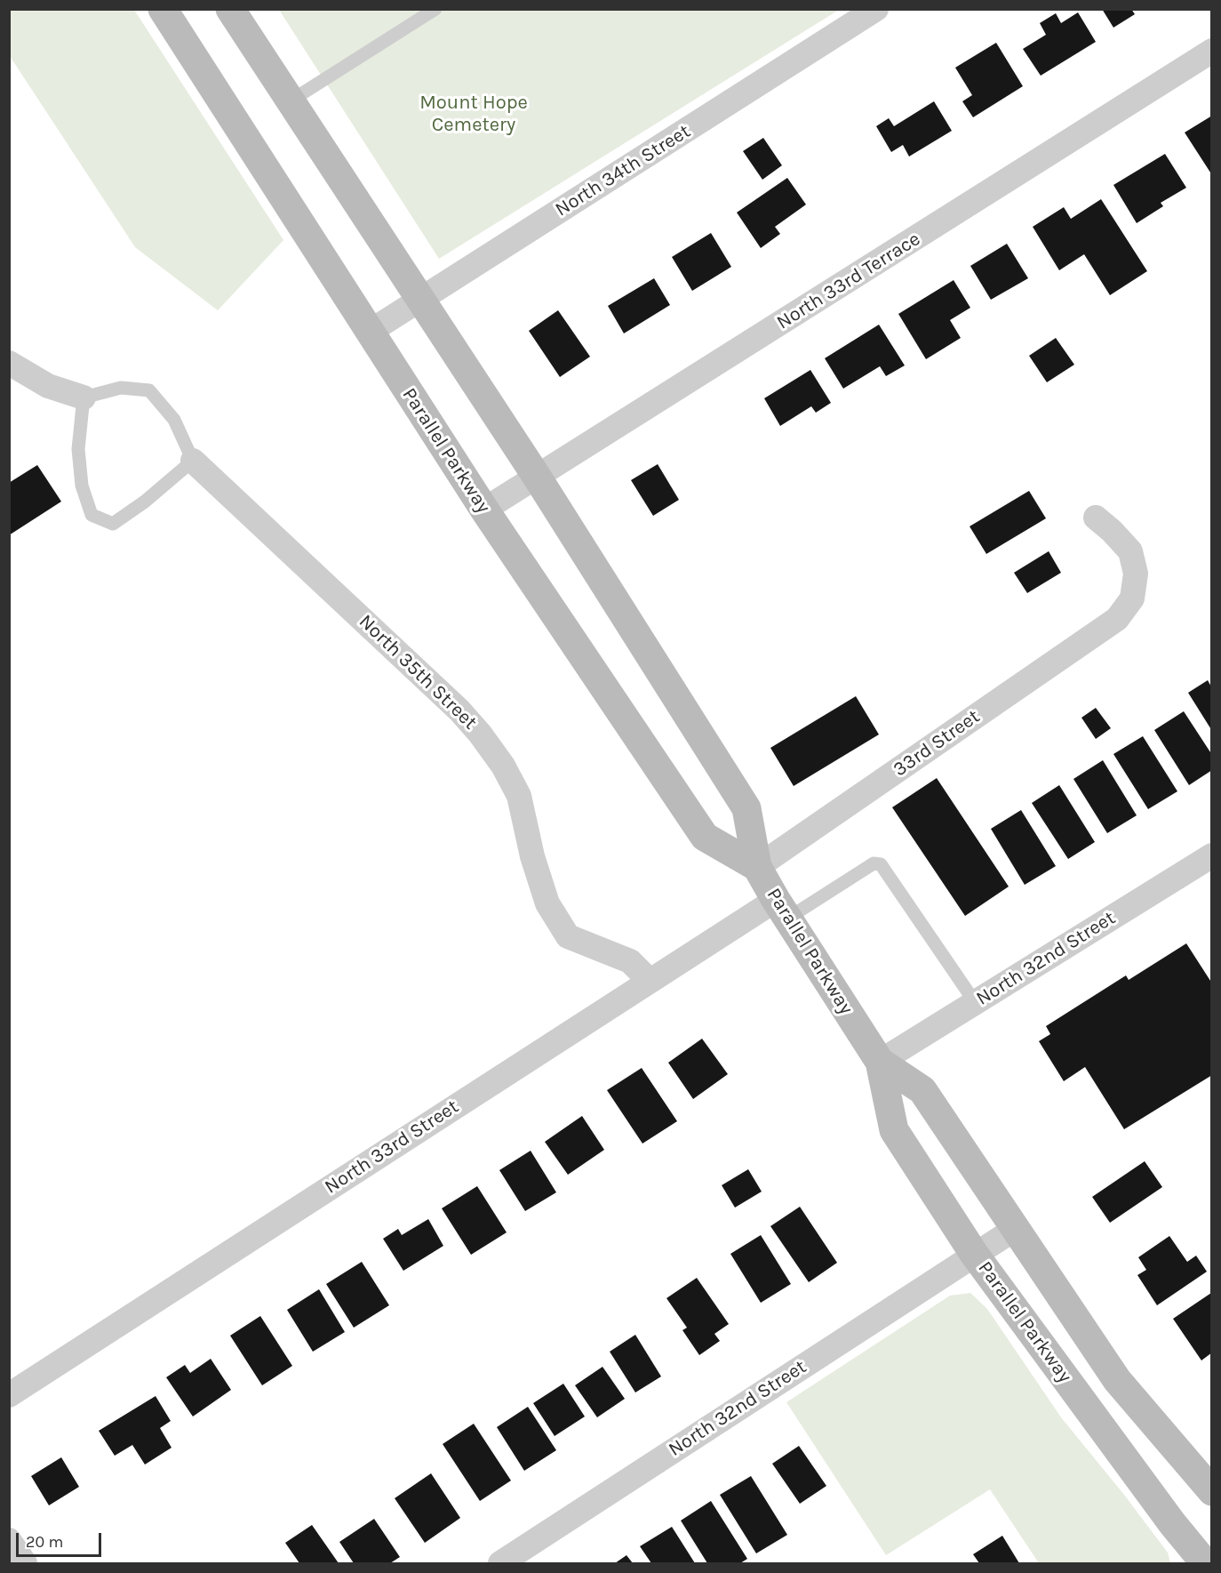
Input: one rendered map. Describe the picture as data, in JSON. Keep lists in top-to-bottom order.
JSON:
{
  "streets": {
    "main road": ["Parallel Parkway"],
    "street": [
      "North 34th Street",
      "North 33rd Terrace",
      "North 35th Street",
      "33rd Street",
      "North 32nd Street",
      "North 33rd Street"
    ]
  },
  "crossings": [
    ["North 34th Street", "Parallel Parkway"],
    ["North 33rd Terrace", "Parallel Parkway"],
    ["Parallel Parkway", "33rd Street"],
    ["Parallel Parkway", "North 32nd Street"],
    ["Parallel Parkway", "North 33rd Street"],
    ["North 35th Street", "North 33rd Street"]
  ],
  "parks": ["Mount Hope Cemetery"],
  "scale_bar": "20 m"
}
